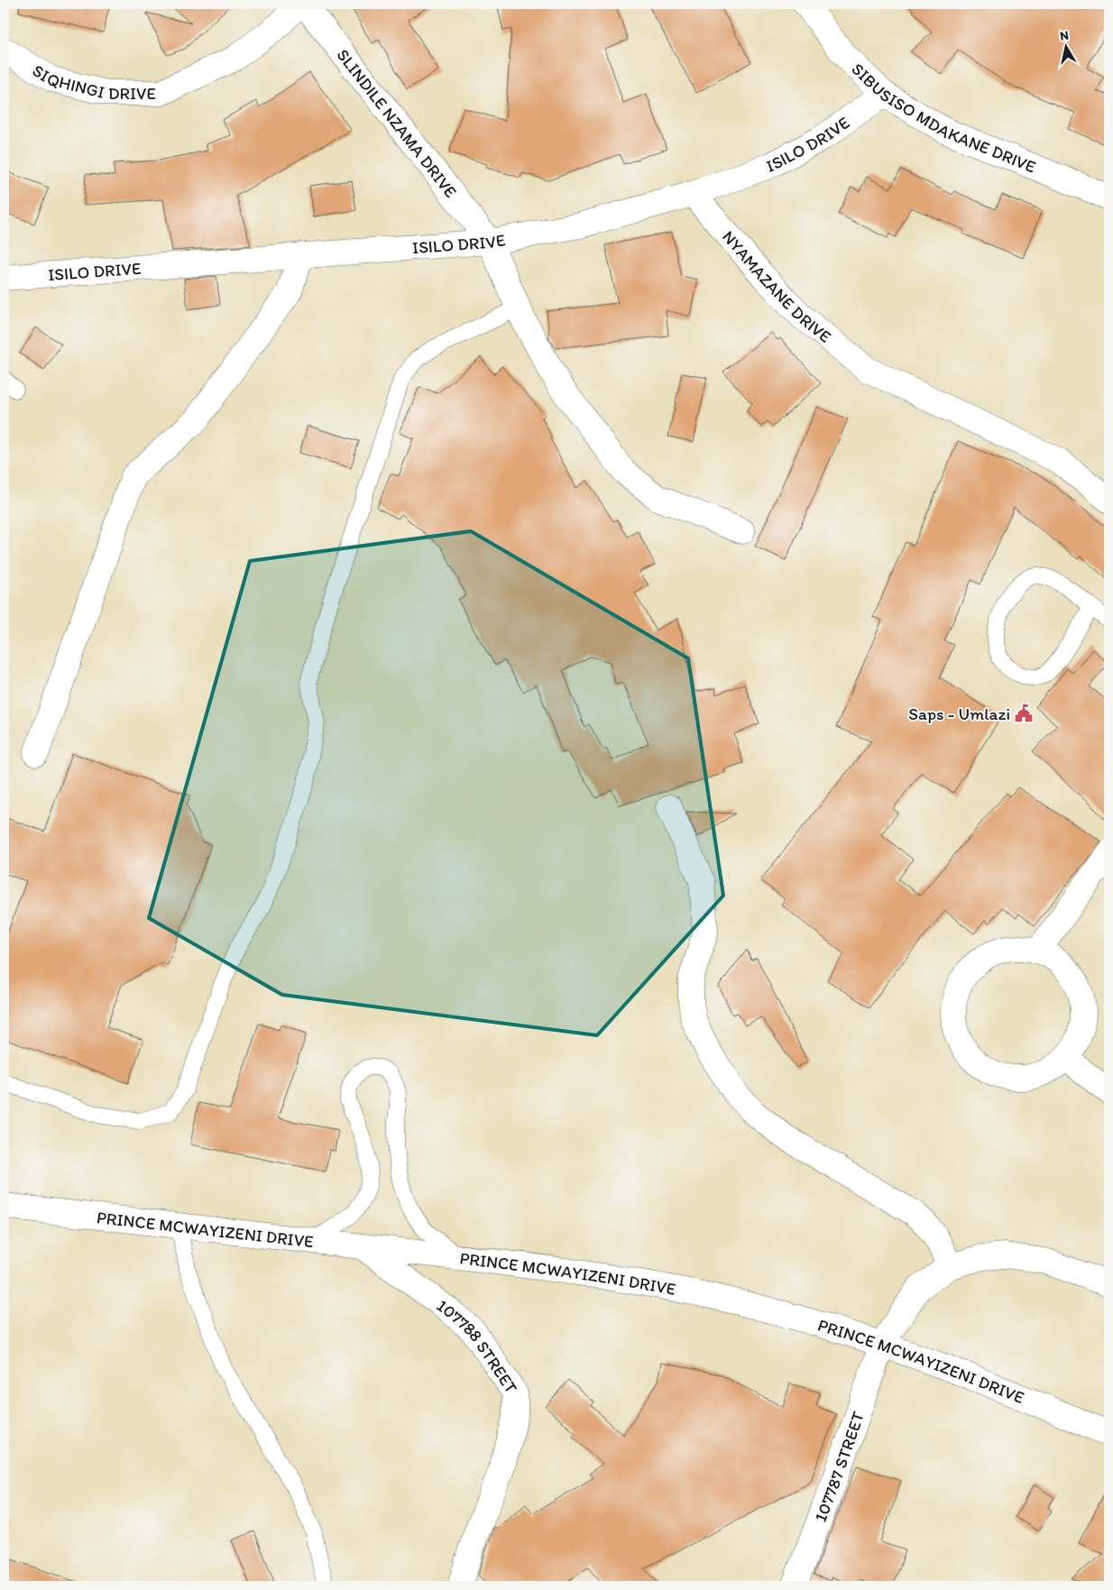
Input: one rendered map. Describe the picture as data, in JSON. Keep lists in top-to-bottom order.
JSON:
{
  "streets": {
    "street": [
      "SIQHINGI DRIVE",
      "SIBUSISO MDAKANE DRIVE",
      "SLINDILE NZAMA DRIVE",
      "ISILO DRIVE",
      "NYAMAZANE DRIVE",
      "PRINCE MCWAYIZENI DRIVE",
      "107788 STREET",
      "107787 STREET"
    ]
  },
  "crossings": [
    ["SIBUSISO MDAKANE DRIVE", "ISILO DRIVE"],
    ["SLINDILE NZAMA DRIVE", "ISILO DRIVE"],
    ["ISILO DRIVE", "NYAMAZANE DRIVE"],
    ["PRINCE MCWAYIZENI DRIVE", "107788 STREET"],
    ["PRINCE MCWAYIZENI DRIVE", "107787 STREET"]
  ],
  "places": {
    "public building": ["Saps - Umlazi"]
  },
  "north": "top"
}
